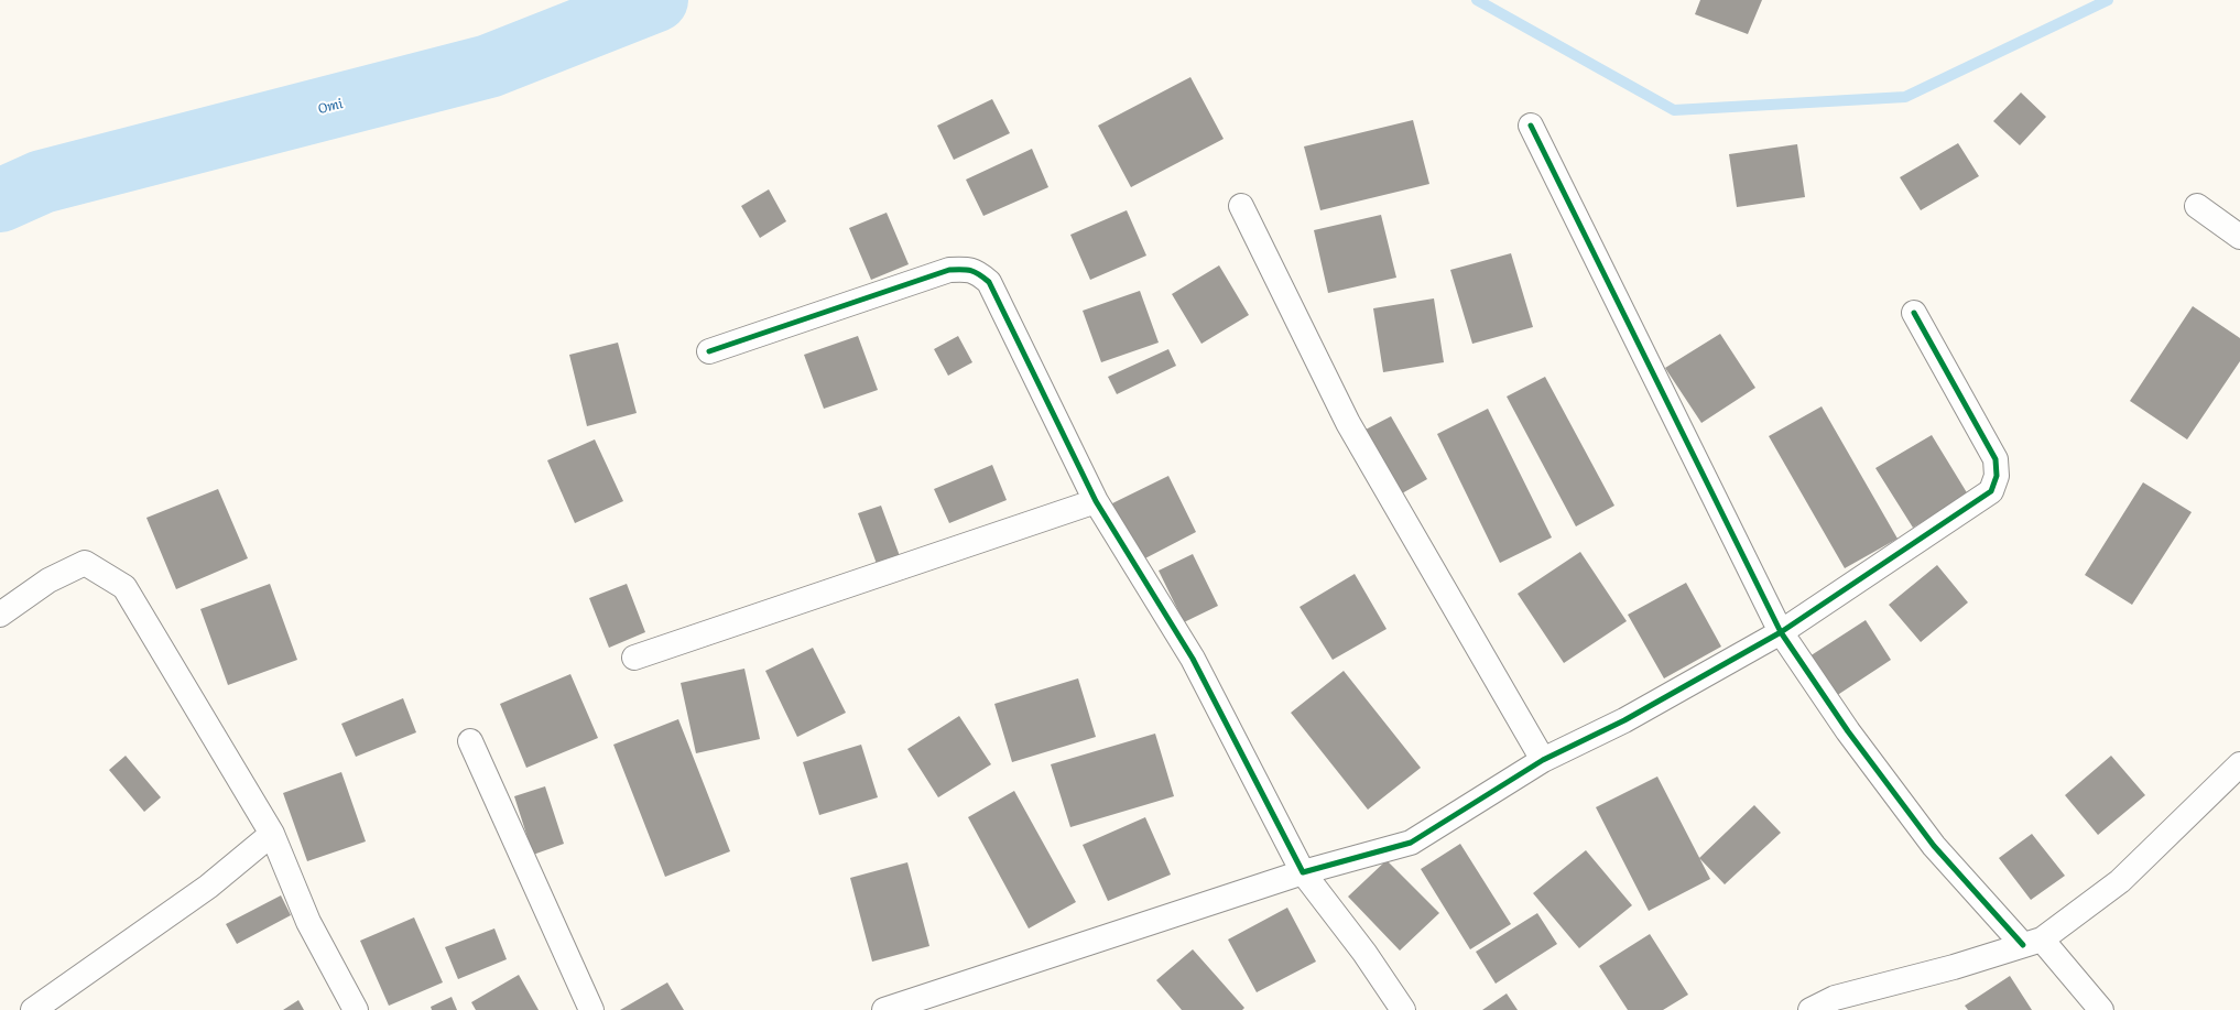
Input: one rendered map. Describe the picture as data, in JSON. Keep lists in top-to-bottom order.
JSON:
{
  "water": ["Omi"]
}
